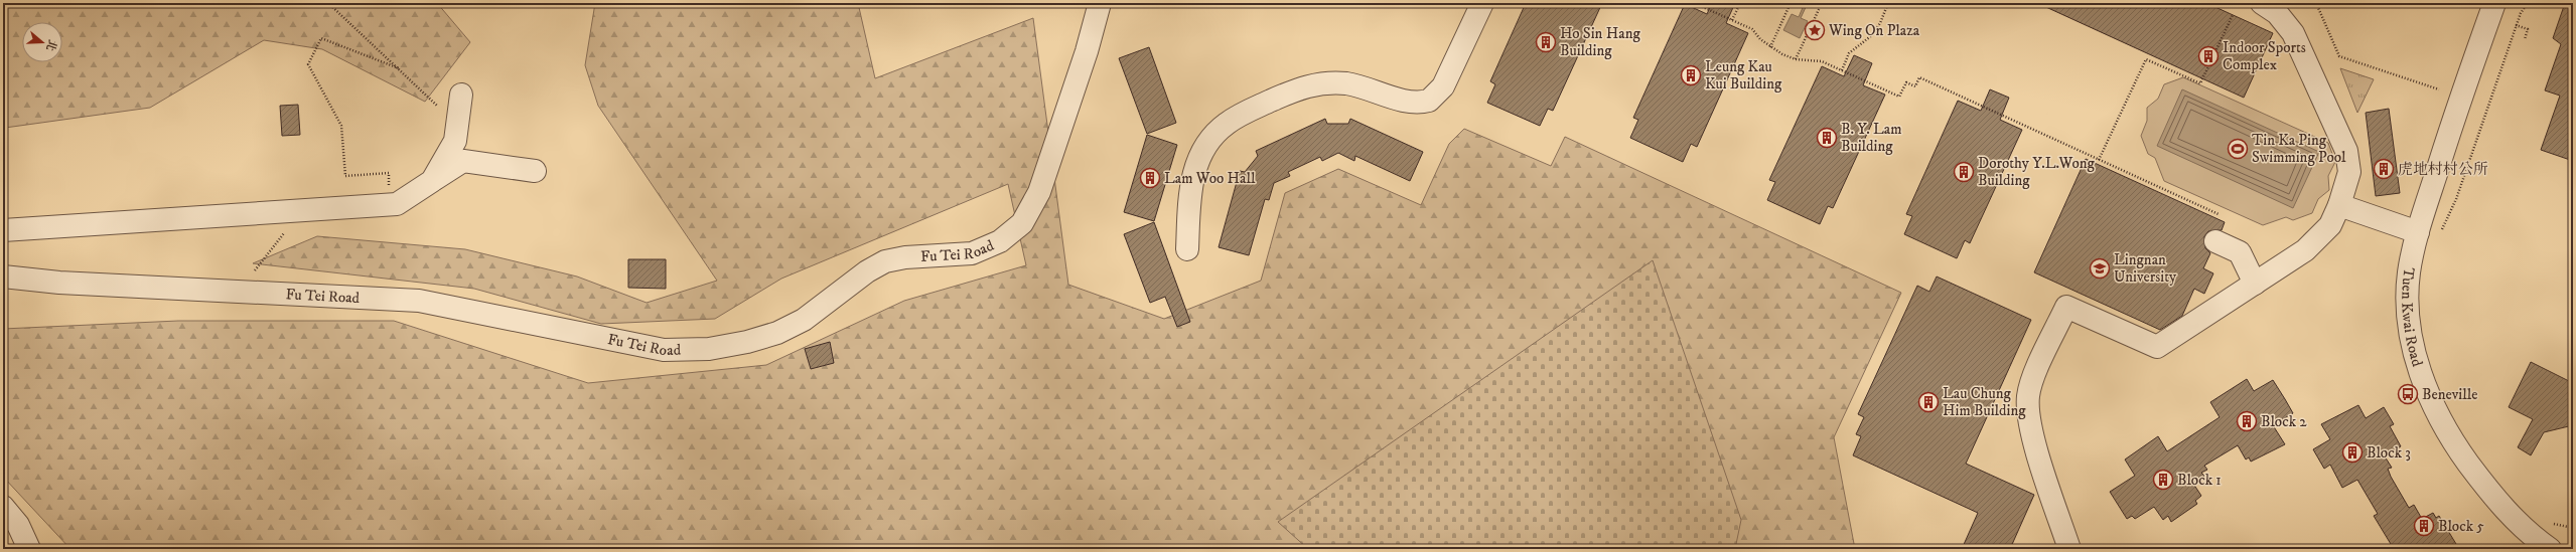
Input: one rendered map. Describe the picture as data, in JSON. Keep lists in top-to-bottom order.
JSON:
{
  "streets": {
    "street": ["Fu Tei Road", "Tuen Kwai Road"]
  },
  "places": {
    "place": ["Wing On Plaza"],
    "building": [
      "Ho Sin Hang Building",
      "Indoor Sports Complex",
      "Leung Kau Kui Building",
      "B. Y. Lam Building",
      "虎地村村公所",
      "Dorothy Y.L.Wong Building",
      "Lam Woo Hall",
      "Lau Chung Him Building",
      "Block 2",
      "Block 3",
      "Block 1",
      "Block 5"
    ],
    "sports": ["Tin Ka Ping Swimming Pool"],
    "school or university": ["Lingnan University"],
    "bus stop": ["Beneville"]
  },
  "north": "right"
}
